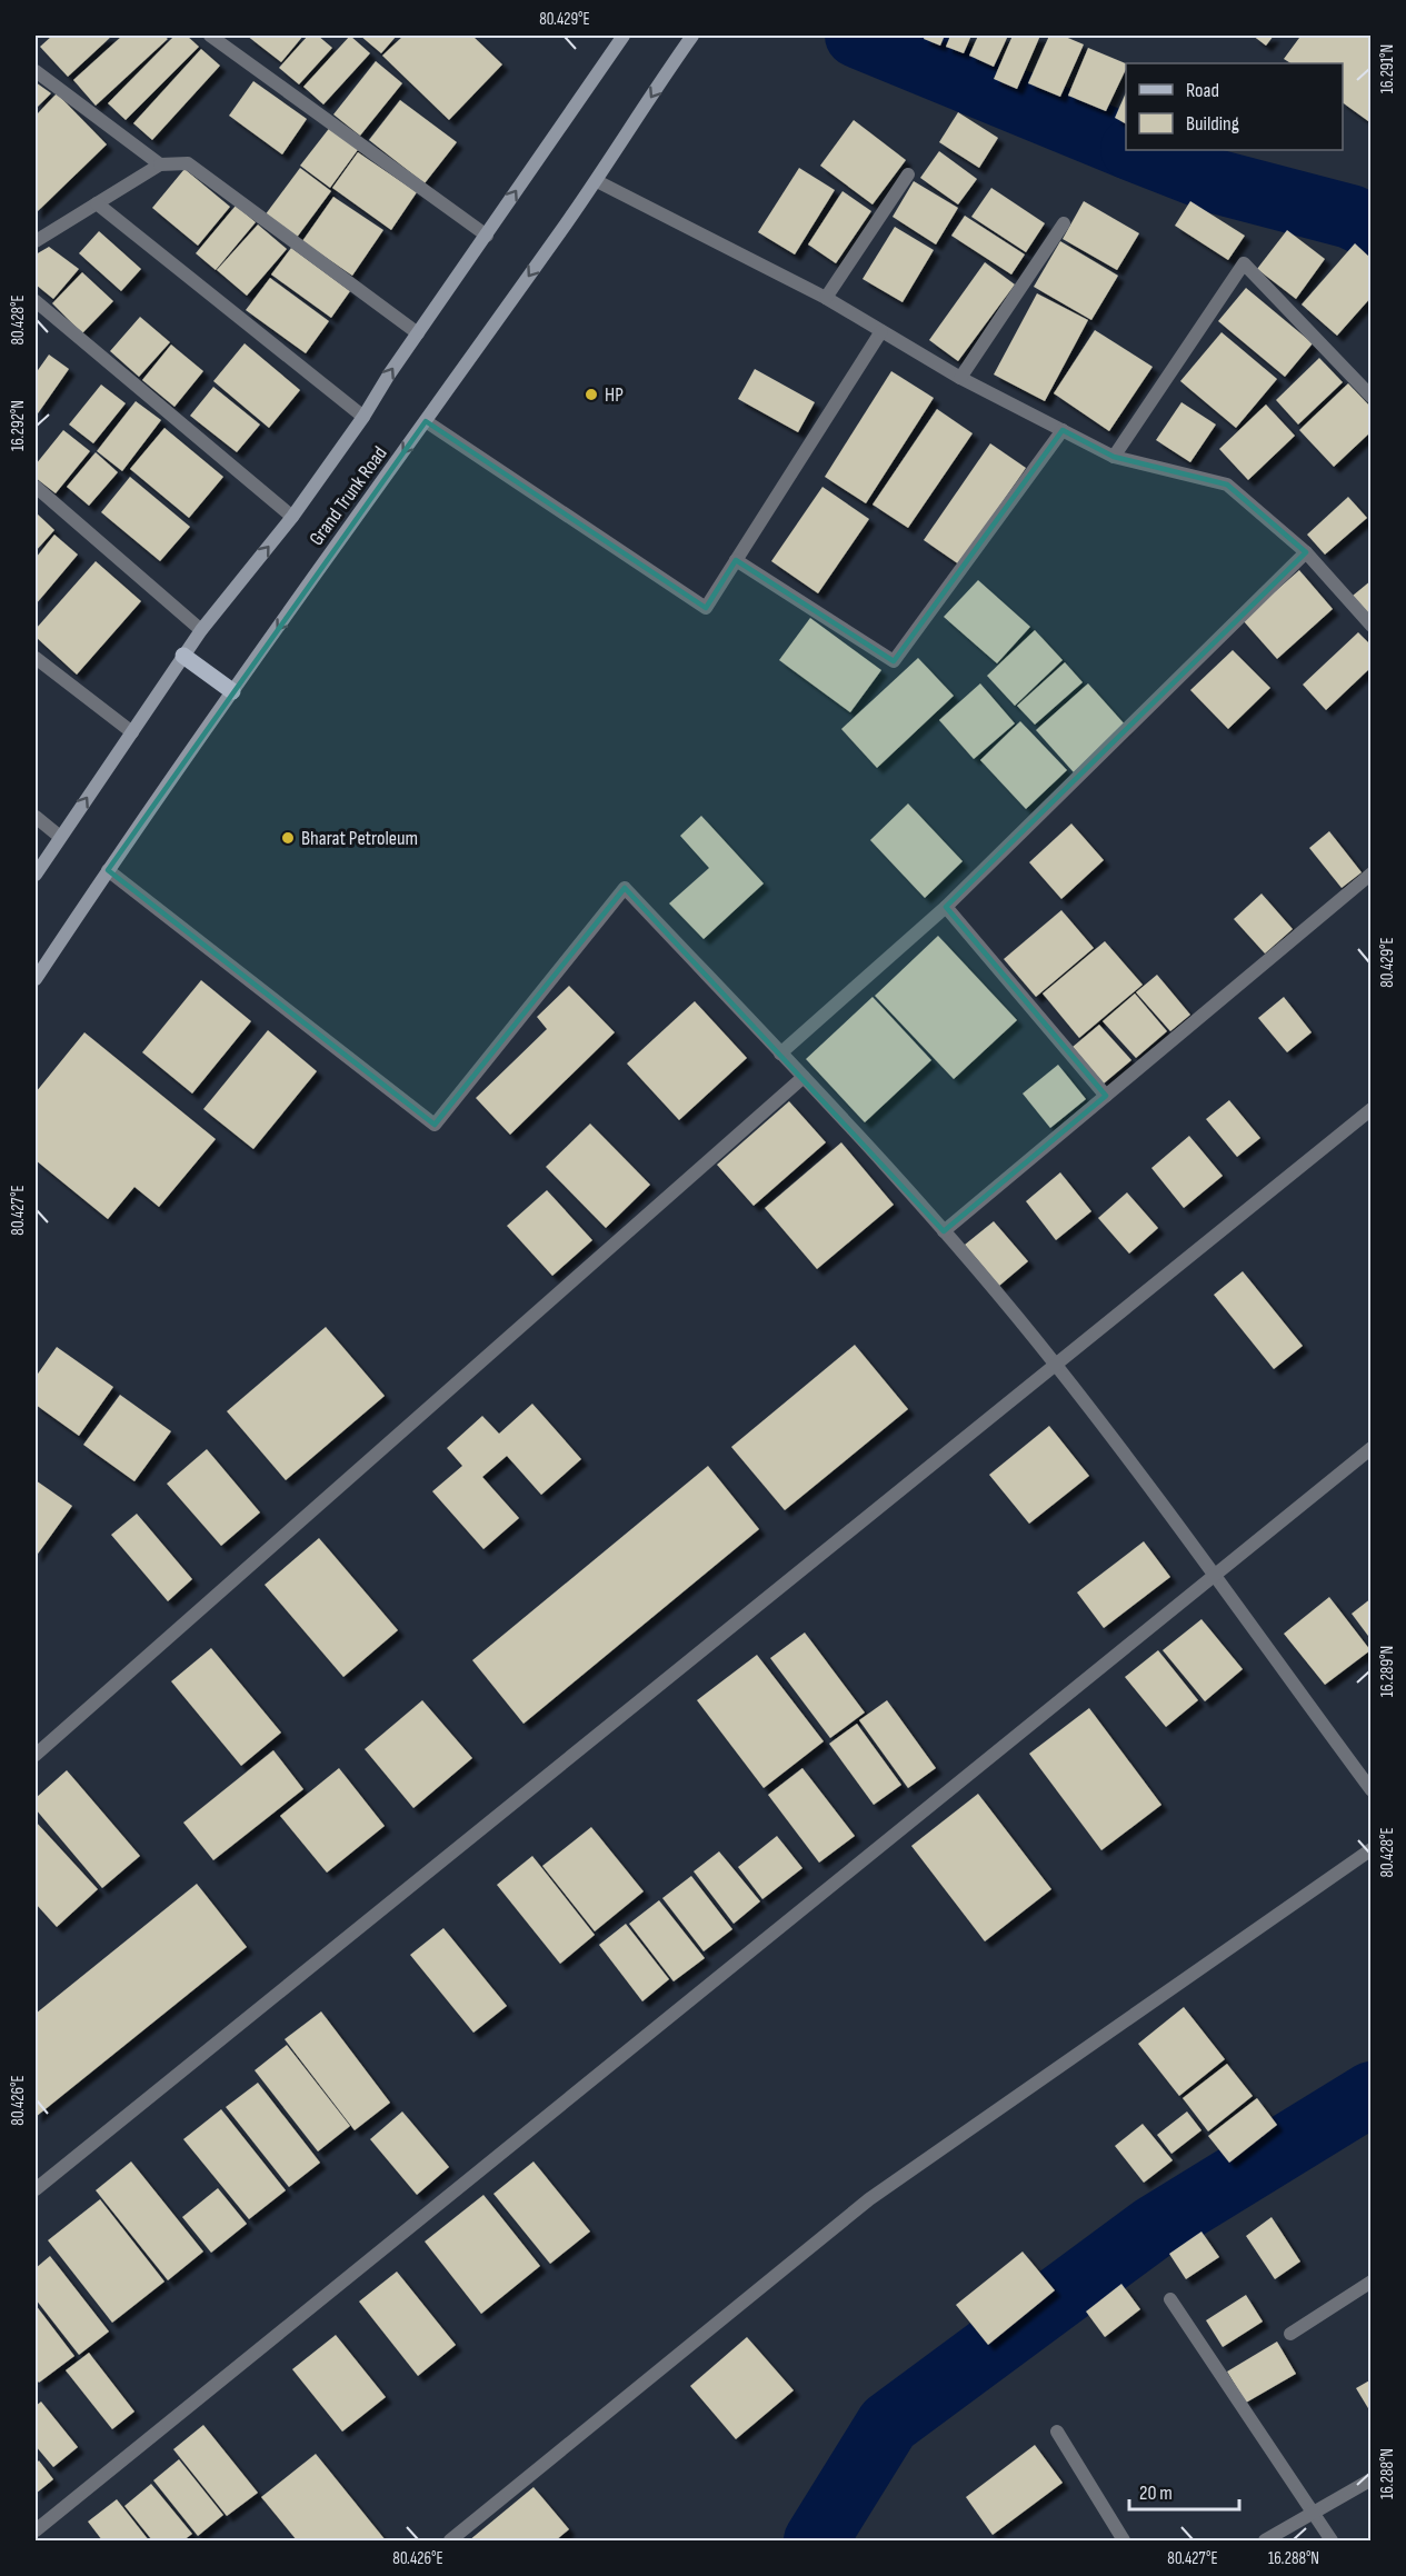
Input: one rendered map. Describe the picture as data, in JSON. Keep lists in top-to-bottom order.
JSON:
{
  "streets": {
    "main road": ["Grand Trunk Road"]
  },
  "places": ["HP", "Bharat Petroleum"],
  "legend": ["Road", "Building"],
  "scale_bar": "20 m",
  "coordinates": [
    "80.429°E",
    "16.291°N",
    "80.428°E",
    "16.292°N",
    "80.427°E",
    "16.289°N",
    "80.426°E",
    "16.288°N"
  ]
}
